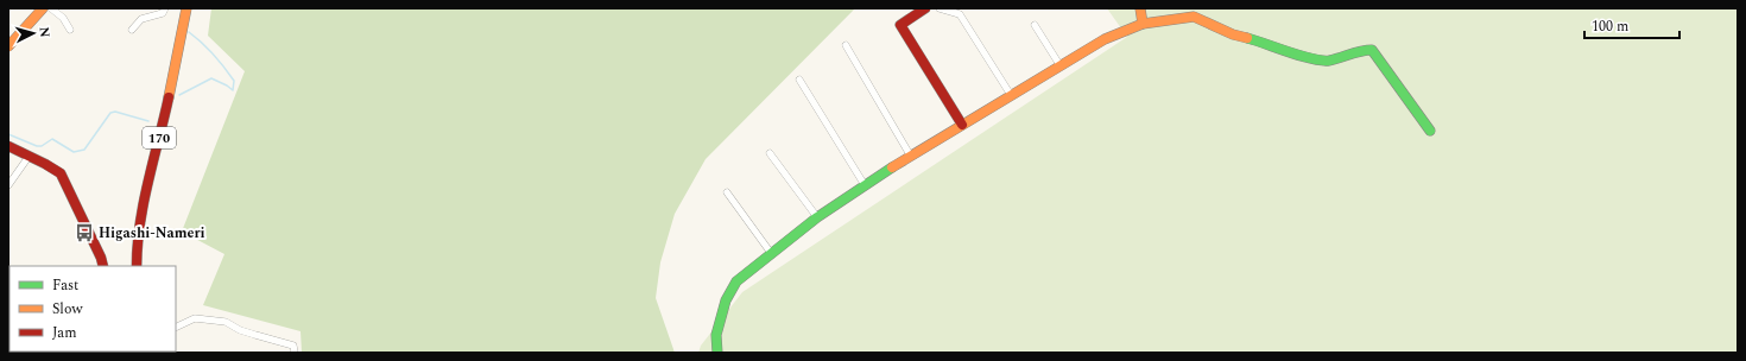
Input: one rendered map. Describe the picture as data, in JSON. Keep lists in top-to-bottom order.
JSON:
{
  "streets": {
    "main road": ["170"]
  },
  "places": {
    "bus stop": ["Higashi-Nameri"]
  },
  "legend": ["Fast", "Slow", "Jam"],
  "scale_bar": "100 m",
  "north": "right"
}
